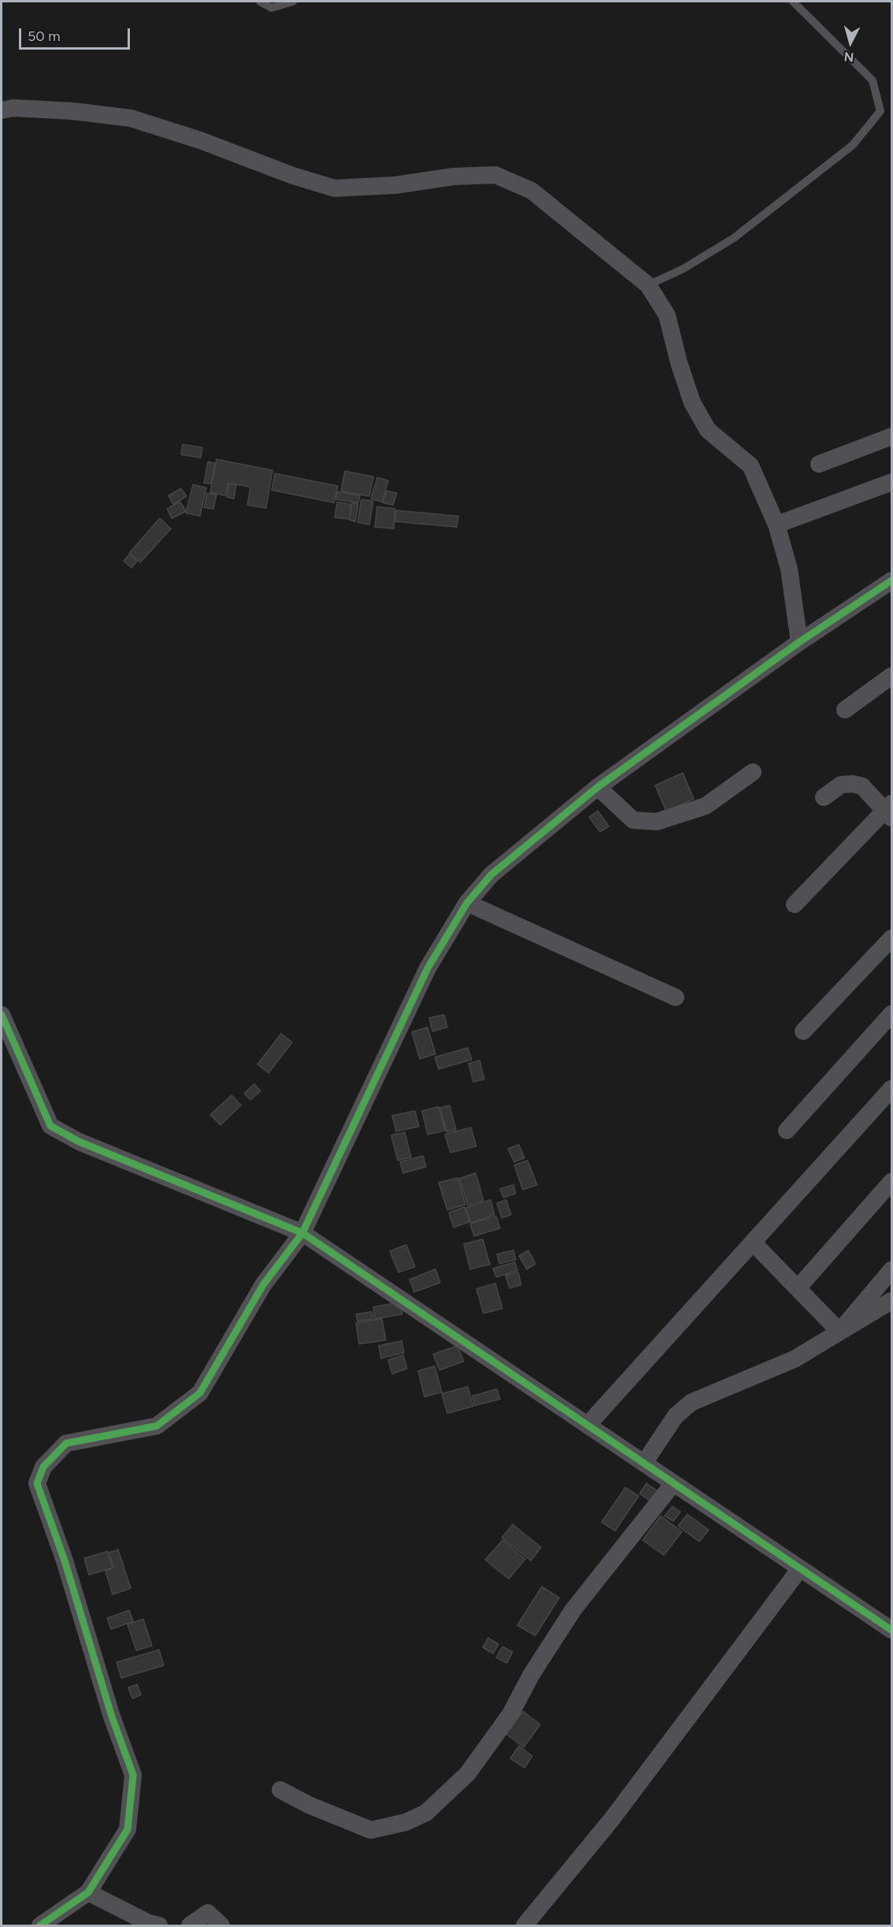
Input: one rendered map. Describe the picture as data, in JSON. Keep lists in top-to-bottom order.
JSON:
{
  "scale_bar": "50 m",
  "north": "bottom"
}
